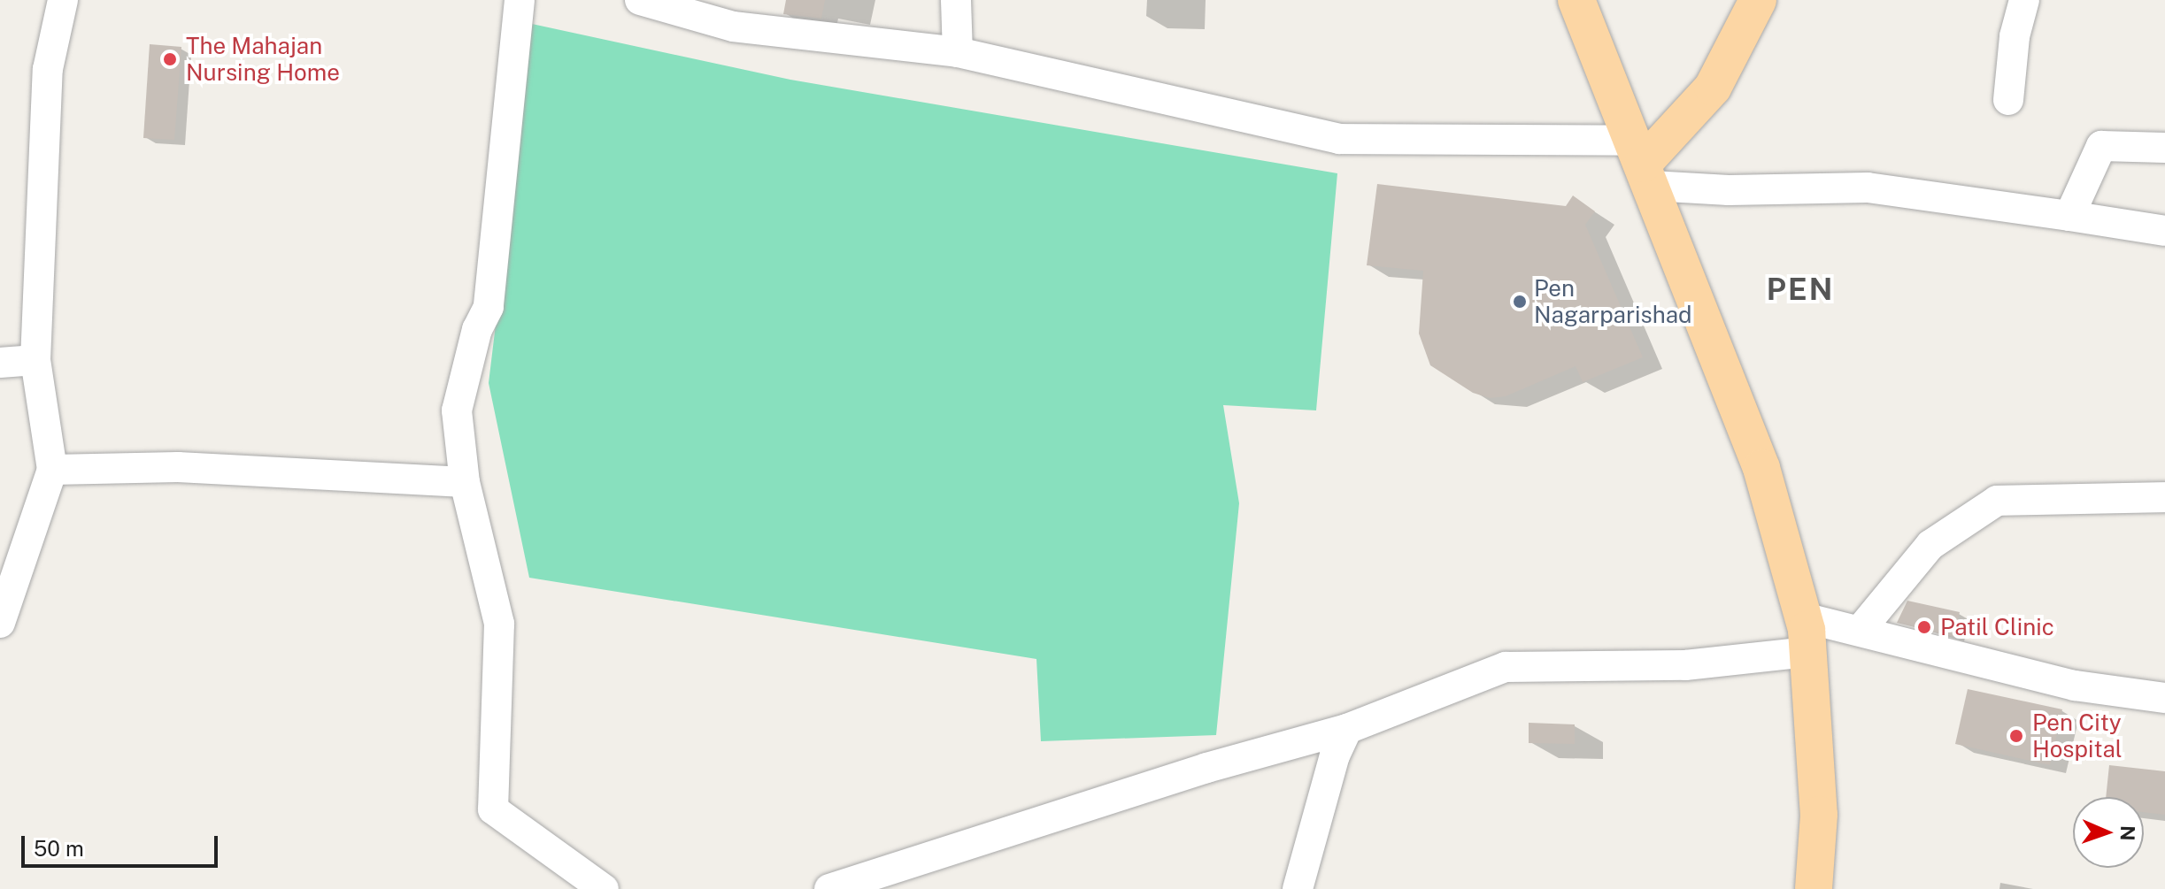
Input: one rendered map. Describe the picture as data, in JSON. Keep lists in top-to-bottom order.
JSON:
{
  "districts": ["PEN"],
  "places": [
    "The Mahajan Nursing Home",
    "Pen Nagarparishad",
    "Patil Clinic",
    "Pen City Hospital"
  ],
  "scale_bar": "50 m",
  "north": "right"
}
